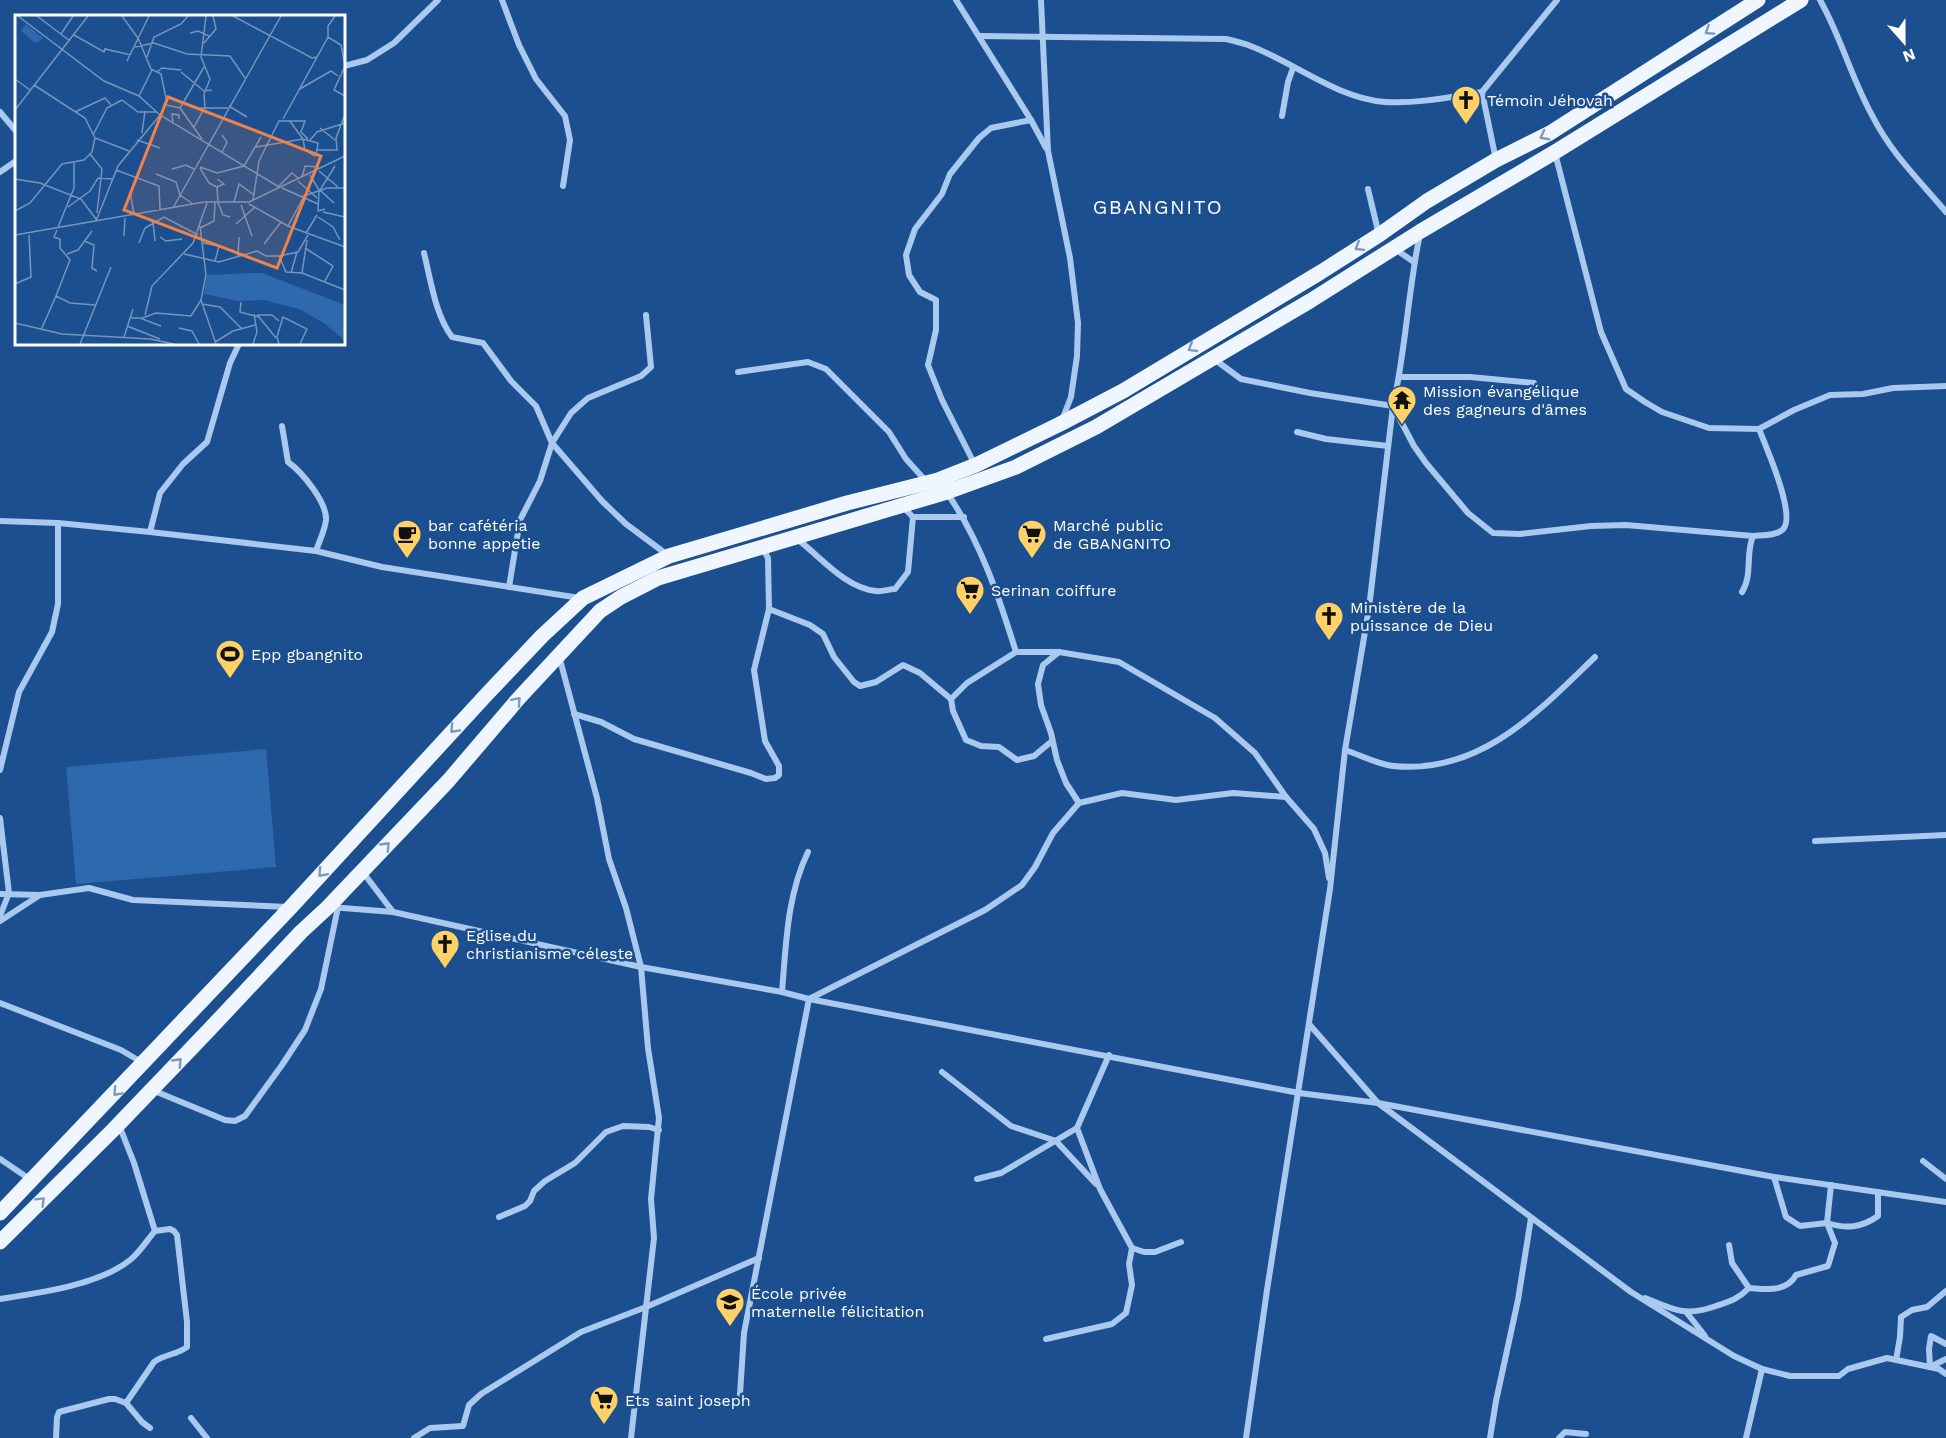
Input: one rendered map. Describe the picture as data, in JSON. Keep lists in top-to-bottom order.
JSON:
{
  "districts": ["GBANGNITO"],
  "places": {
    "church": ["Témoin Jéhovah", "Ministère de la puissance de Dieu", "Eglise du christianisme céleste"],
    "temple": ["Mission évangélique des gagneurs d'âmes"],
    "cafe": ["bar cafétéria bonne appetie"],
    "supermarket": ["Marché public de GBANGNITO", "Serinan coiffure", "Ets saint joseph"],
    "sports": ["Epp gbangnito"],
    "school or university": ["École privée maternelle félicitation"]
  },
  "north": "bottom"
}
